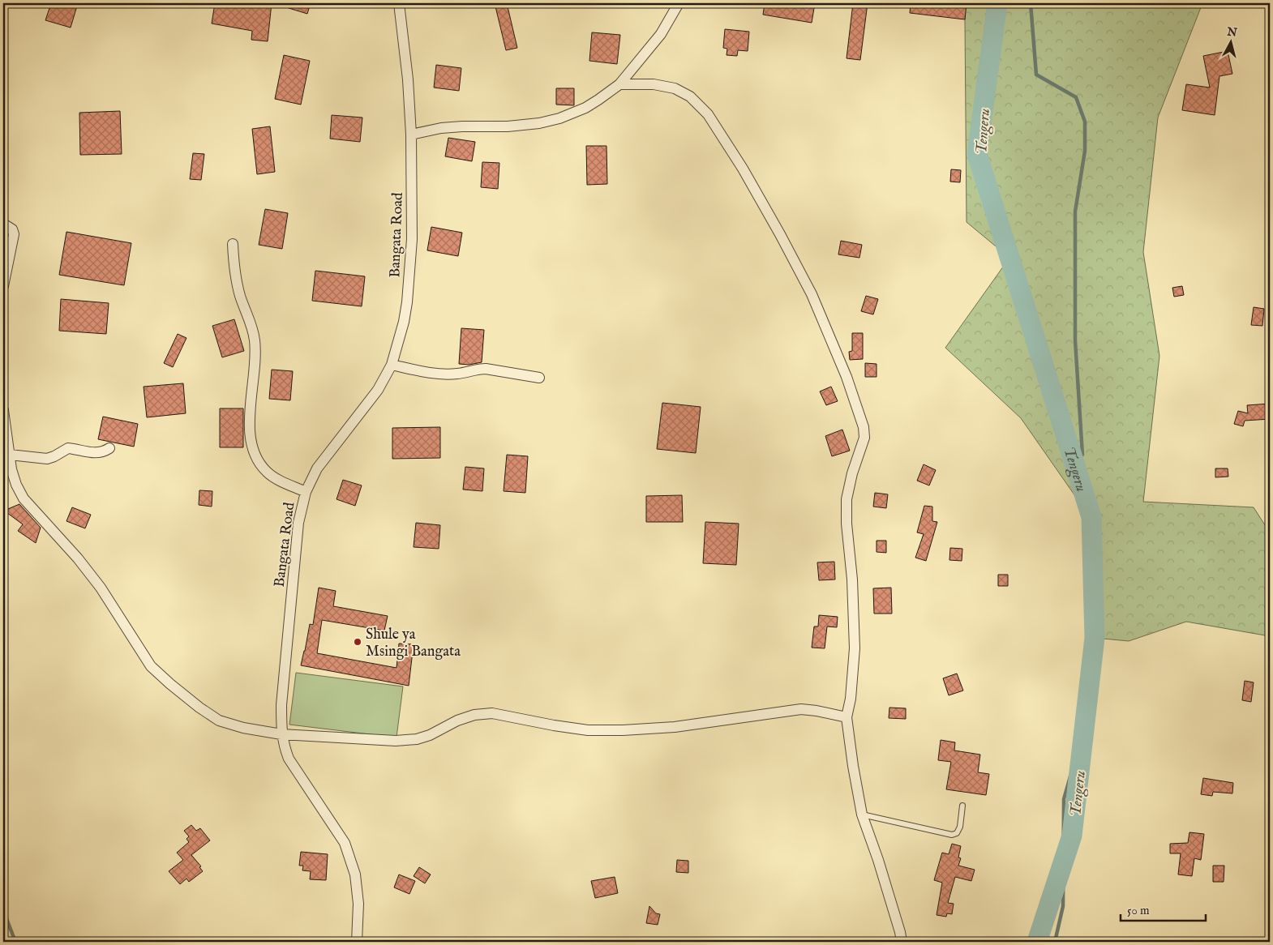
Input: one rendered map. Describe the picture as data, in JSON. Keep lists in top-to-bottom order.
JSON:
{
  "streets": {
    "street": ["Bangata Road"]
  },
  "water": ["Tengeru"],
  "places": ["Shule ya Msingi Bangata"],
  "scale_bar": "50 m",
  "north": "top"
}
